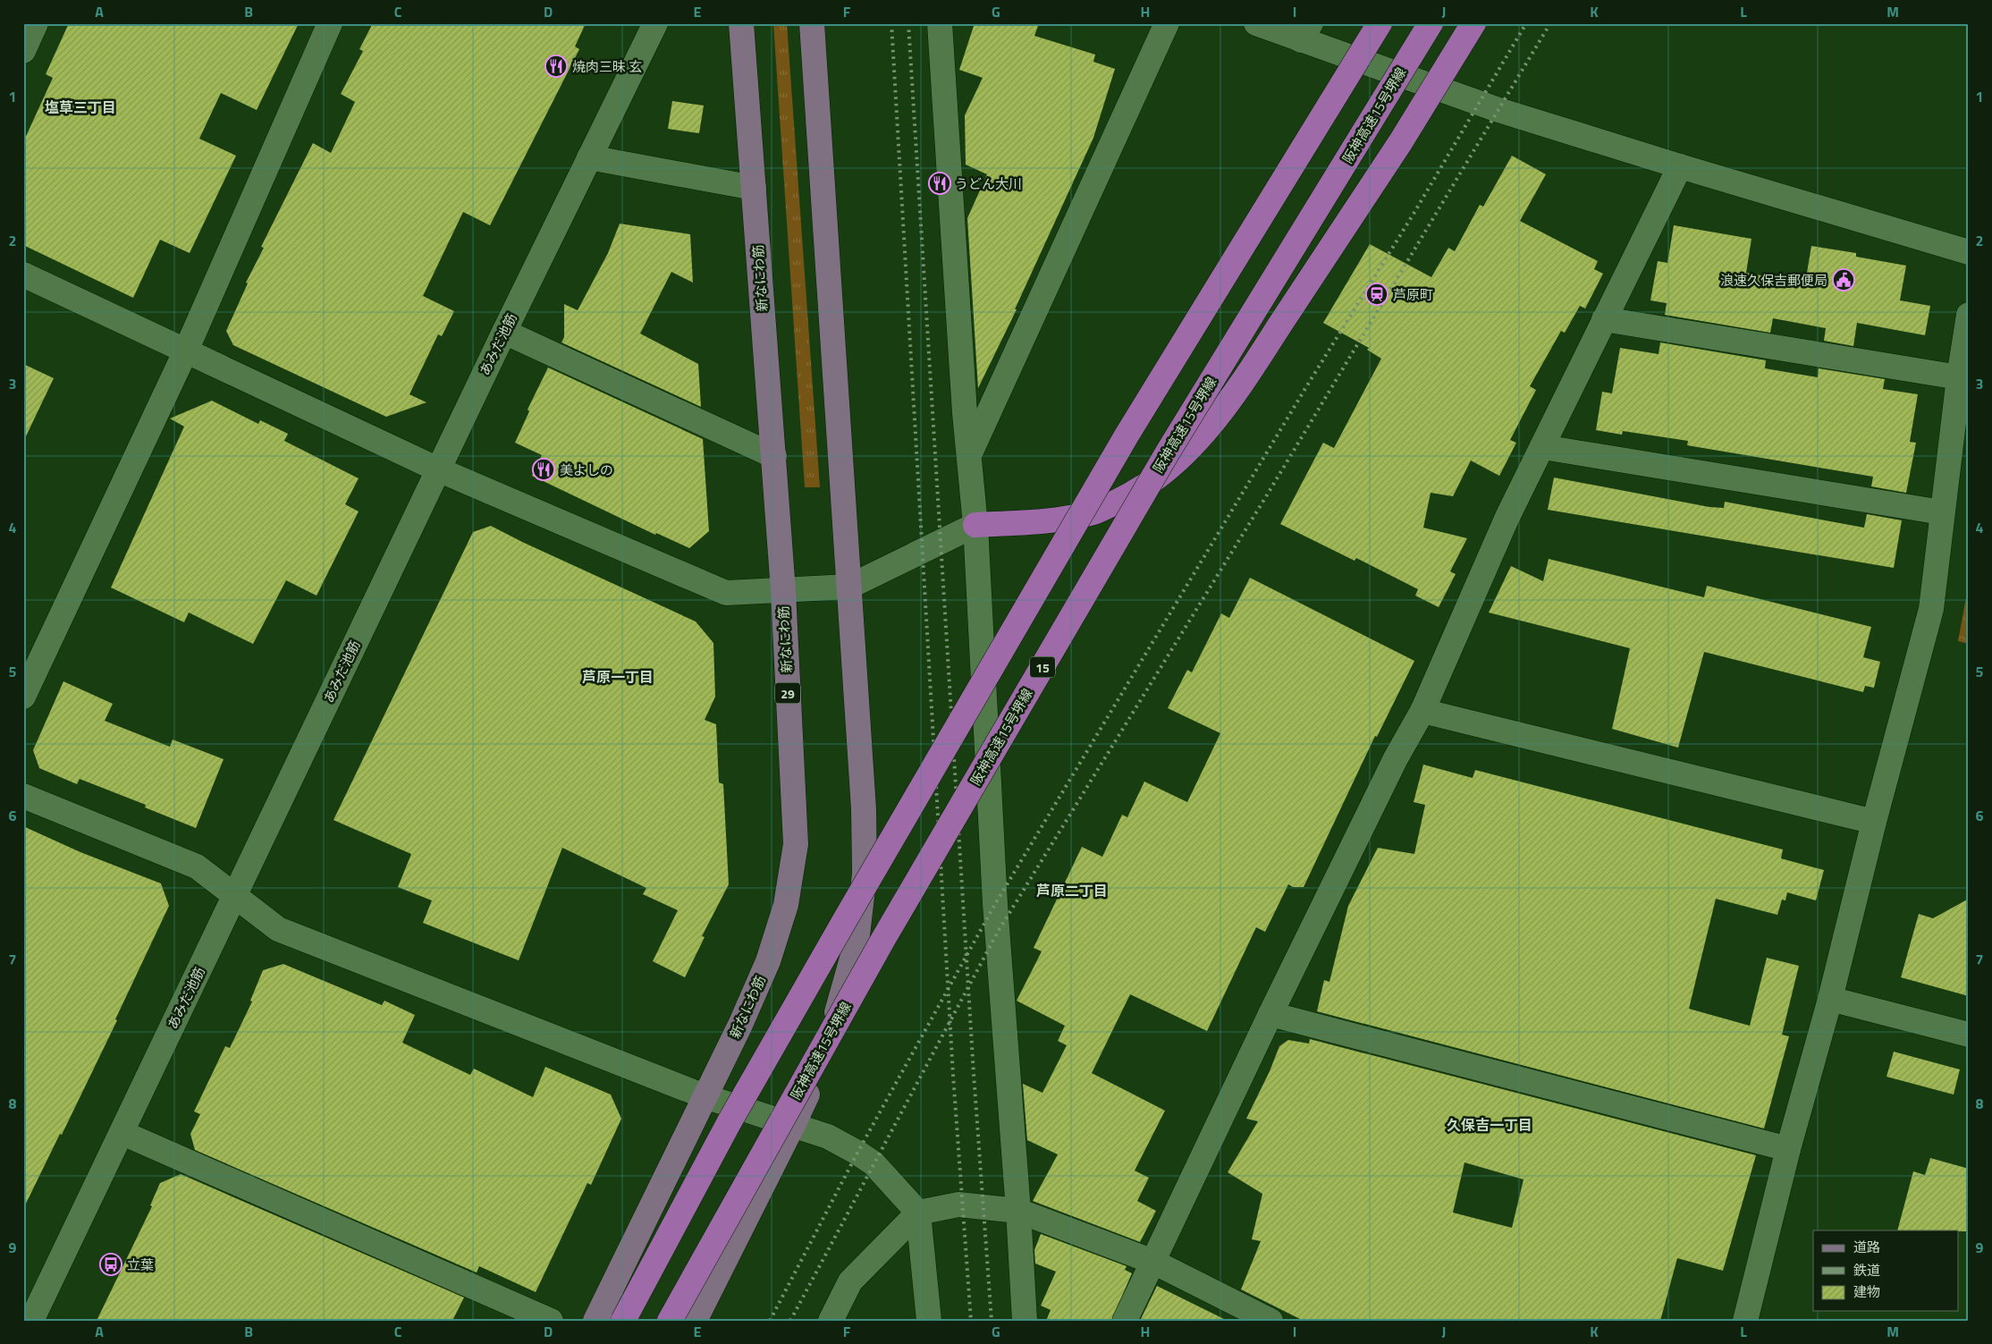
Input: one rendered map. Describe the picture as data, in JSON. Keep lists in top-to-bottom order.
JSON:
{
  "streets": {
    "highway": ["阪神高速15号堺線", "15"],
    "main road": ["新なにわ筋", "29"],
    "street": ["あみだ池筋"]
  },
  "districts": [
    "塩草三丁目",
    "芦原一丁目",
    "芦原二丁目",
    "久保吉一丁目"
  ],
  "places": {
    "restaurant": ["焼肉三昧 玄", "うどん大川", "美よしの"],
    "public building": ["浪速久保吉郵便局"],
    "station": ["芦原町"],
    "bus stop": ["立葉"]
  },
  "legend": ["道路", "鉄道", "建物"],
  "grid": {
    "columns": [
      "A",
      "B",
      "C",
      "D",
      "E",
      "F",
      "G",
      "H",
      "I",
      "J",
      "K",
      "L",
      "M"
    ],
    "rows": [
      "1",
      "2",
      "3",
      "4",
      "5",
      "6",
      "7",
      "8",
      "9"
    ]
  }
}
